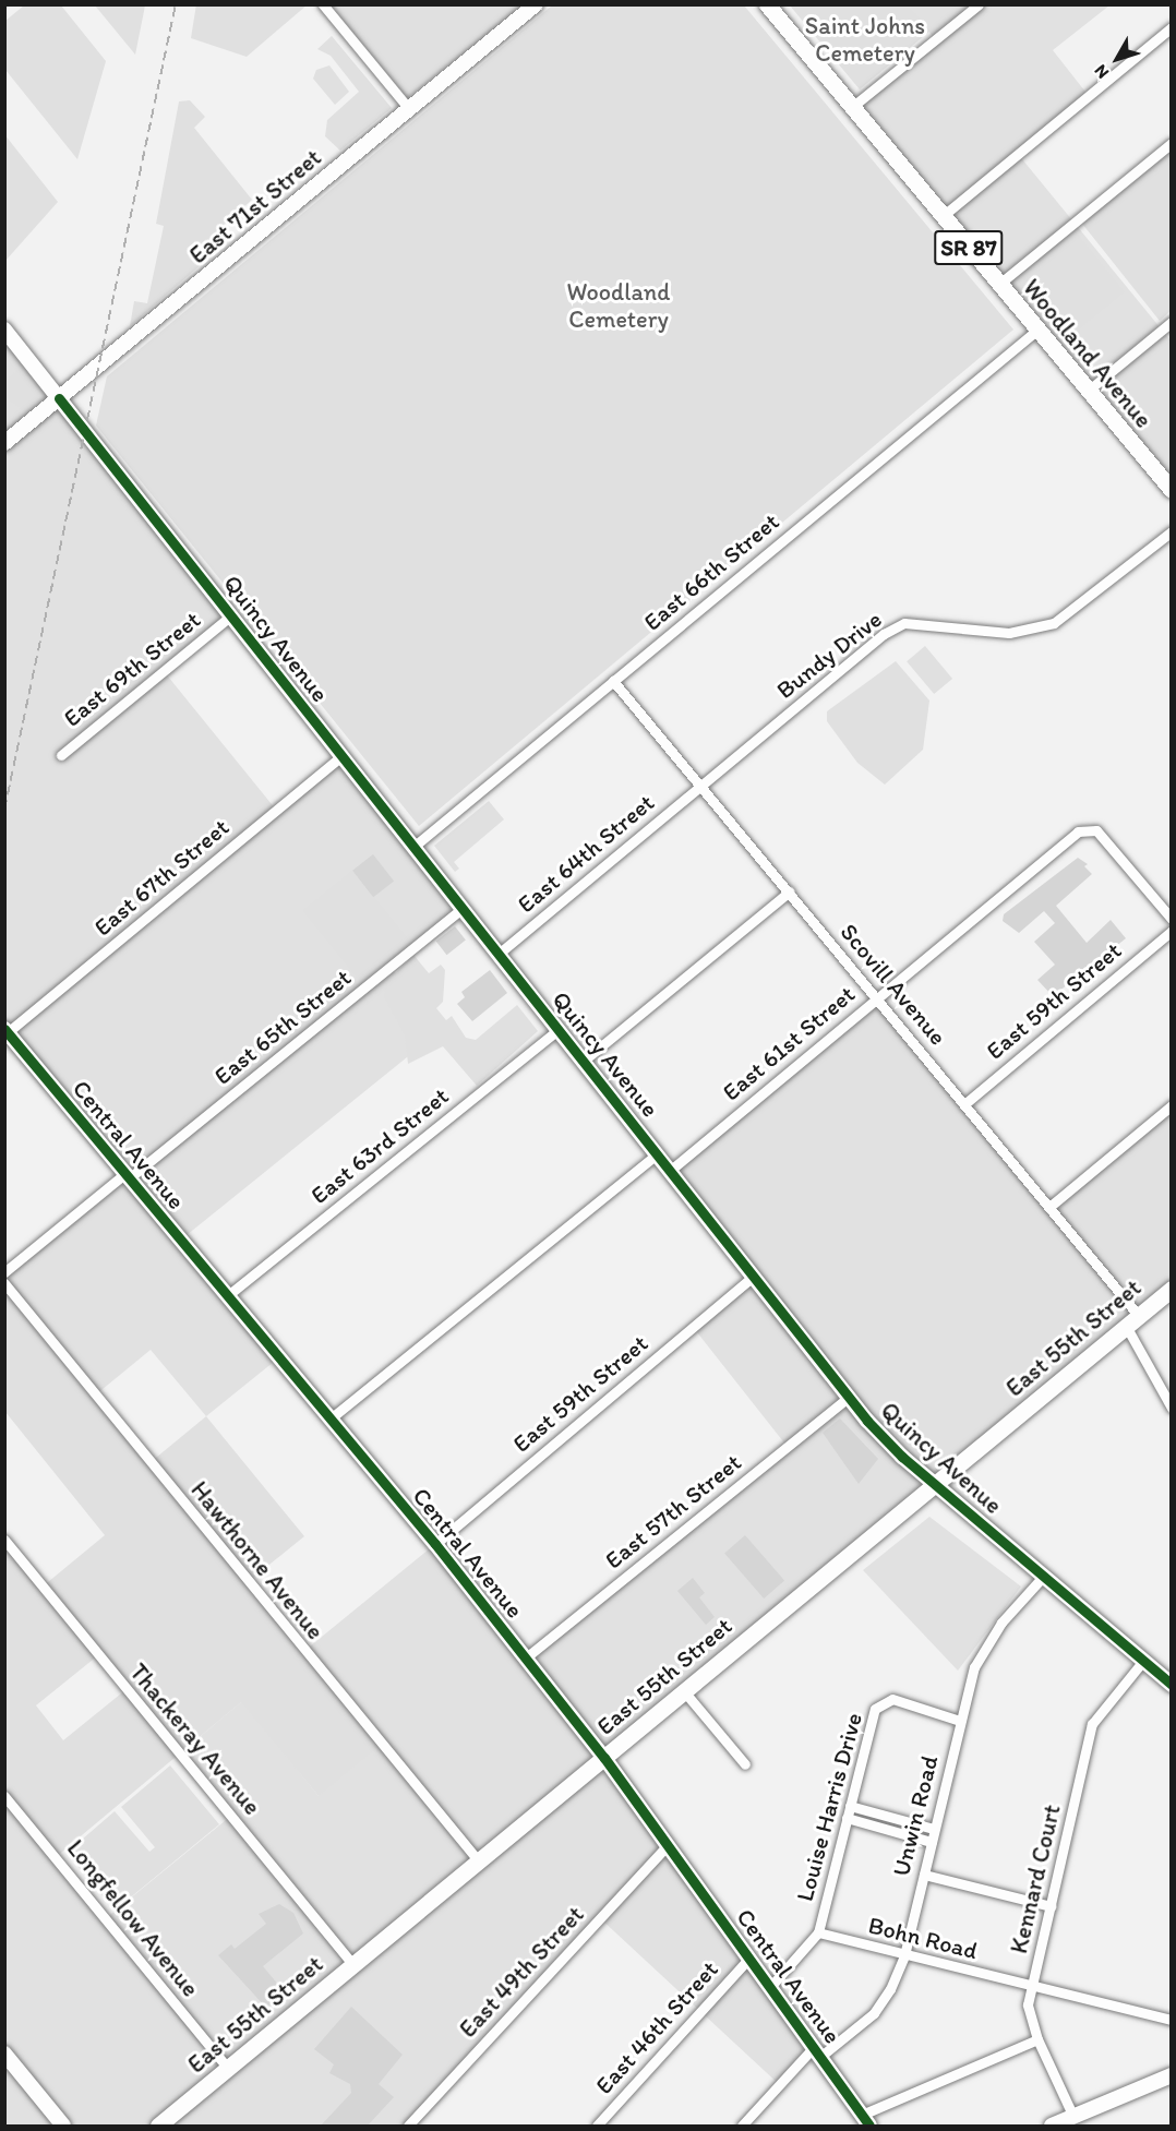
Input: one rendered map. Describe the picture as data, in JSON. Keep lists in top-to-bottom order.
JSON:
{
  "streets": {
    "main road": ["SR 87", "Woodland Avenue", "East 55th Street"],
    "street": [
      "East 71st Street",
      "East 66th Street",
      "Quincy Avenue",
      "Bundy Drive",
      "East 69th Street",
      "East 64th Street",
      "East 67th Street",
      "Scovill Avenue",
      "East 59th Street",
      "East 65th Street",
      "East 61st Street",
      "Central Avenue",
      "East 63rd Street",
      "East 57th Street",
      "Hawthorne Avenue",
      "Thackeray Avenue",
      "Louise Harris Drive",
      "Unwin Road",
      "Kennard Court",
      "Longfellow Avenue",
      "Bohn Road",
      "East 49th Street",
      "East 46th Street"
    ]
  },
  "crossings": [
    ["East 71st Street", "Quincy Avenue"],
    ["Woodland Avenue", "East 66th Street"],
    ["East 66th Street", "Quincy Avenue"],
    ["East 66th Street", "Scovill Avenue"],
    ["Quincy Avenue", "East 69th Street"],
    ["Quincy Avenue", "East 64th Street"],
    ["Quincy Avenue", "East 67th Street"],
    ["Quincy Avenue", "East 59th Street"],
    ["Quincy Avenue", "East 65th Street"],
    ["Quincy Avenue", "East 61st Street"],
    ["Quincy Avenue", "East 63rd Street"],
    ["Quincy Avenue", "East 55th Street"],
    ["Quincy Avenue", "East 57th Street"],
    ["Quincy Avenue", "Unwin Road"],
    ["Quincy Avenue", "Kennard Court"],
    ["Bundy Drive", "East 64th Street"],
    ["Bundy Drive", "Scovill Avenue"],
    ["East 64th Street", "Scovill Avenue"],
    ["East 67th Street", "Central Avenue"],
    ["Scovill Avenue", "East 59th Street"],
    ["Scovill Avenue", "East 61st Street"],
    ["Scovill Avenue", "East 55th Street"],
    ["East 59th Street", "Central Avenue"],
    ["East 65th Street", "Central Avenue"],
    ["Central Avenue", "East 63rd Street"],
    ["Central Avenue", "East 55th Street"],
    ["Central Avenue", "East 57th Street"],
    ["Central Avenue", "Louise Harris Drive"],
    ["Central Avenue", "Unwin Road"],
    ["Central Avenue", "East 49th Street"],
    ["Central Avenue", "East 46th Street"],
    ["East 55th Street", "Hawthorne Avenue"],
    ["East 55th Street", "Thackeray Avenue"],
    ["East 55th Street", "Longfellow Avenue"],
    ["Louise Harris Drive", "Unwin Road"],
    ["Louise Harris Drive", "Bohn Road"],
    ["Unwin Road", "Bohn Road"],
    ["Kennard Court", "Bohn Road"]
  ],
  "parks": ["Saint Johns Cemetery", "Woodland Cemetery"],
  "north": "bottom left"
}
